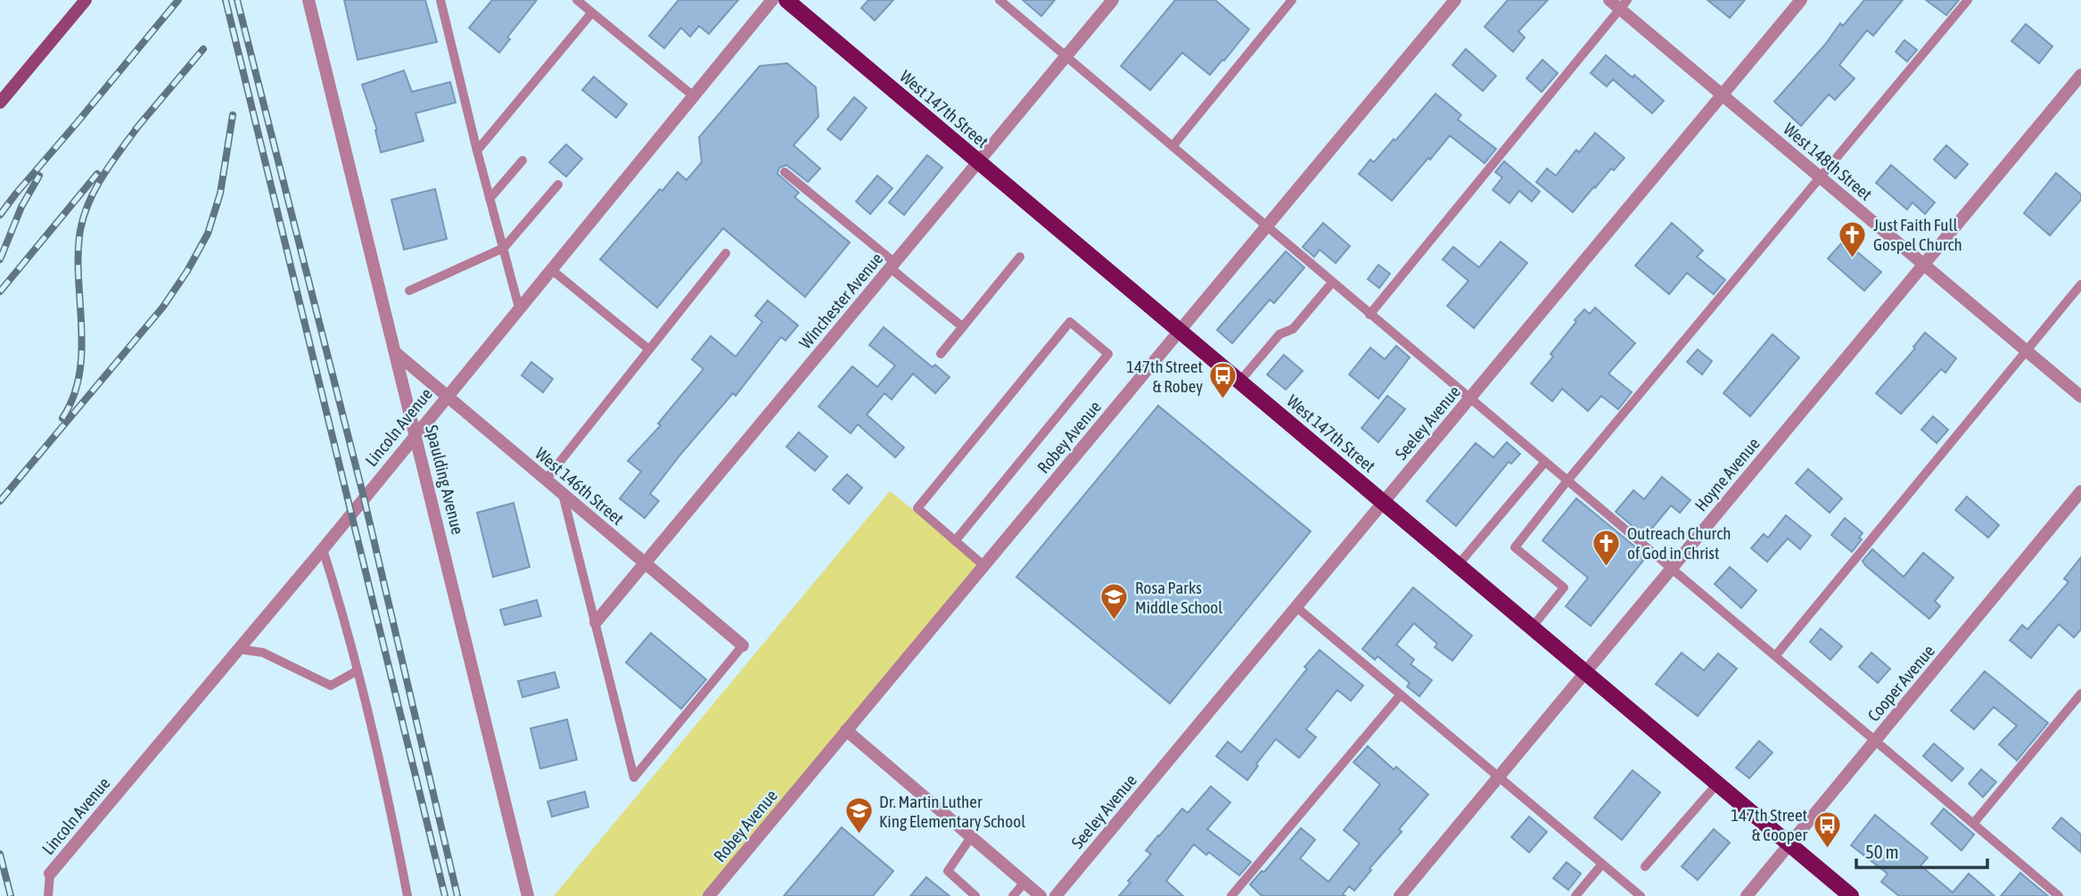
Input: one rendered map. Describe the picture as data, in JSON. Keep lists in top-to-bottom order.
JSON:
{
  "streets": {
    "main road": ["West 147th Street"],
    "street": [
      "West 148th Street",
      "Winchester Avenue",
      "Seeley Avenue",
      "Lincoln Avenue",
      "Robey Avenue",
      "Hoyne Avenue",
      "Spaulding Avenue",
      "West 146th Street",
      "Cooper Avenue"
    ]
  },
  "crossings": [
    ["West 147th Street", "Winchester Avenue"],
    ["West 147th Street", "Seeley Avenue"],
    ["West 147th Street", "Robey Avenue"],
    ["West 147th Street", "Hoyne Avenue"],
    ["West 147th Street", "Cooper Avenue"],
    ["West 148th Street", "Seeley Avenue"],
    ["West 148th Street", "Hoyne Avenue"],
    ["Winchester Avenue", "West 146th Street"],
    ["Lincoln Avenue", "Spaulding Avenue"],
    ["Lincoln Avenue", "West 146th Street"],
    ["Spaulding Avenue", "West 146th Street"]
  ],
  "places": {
    "church": ["Just Faith Full Gospel Church", "Outreach Church of God in Christ"],
    "bus stop": ["147th Street & Robey", "147th Street & Cooper"],
    "school or university": ["Rosa Parks Middle School", "Dr. Martin Luther King Elementary School"]
  },
  "scale_bar": "50 m"
}
